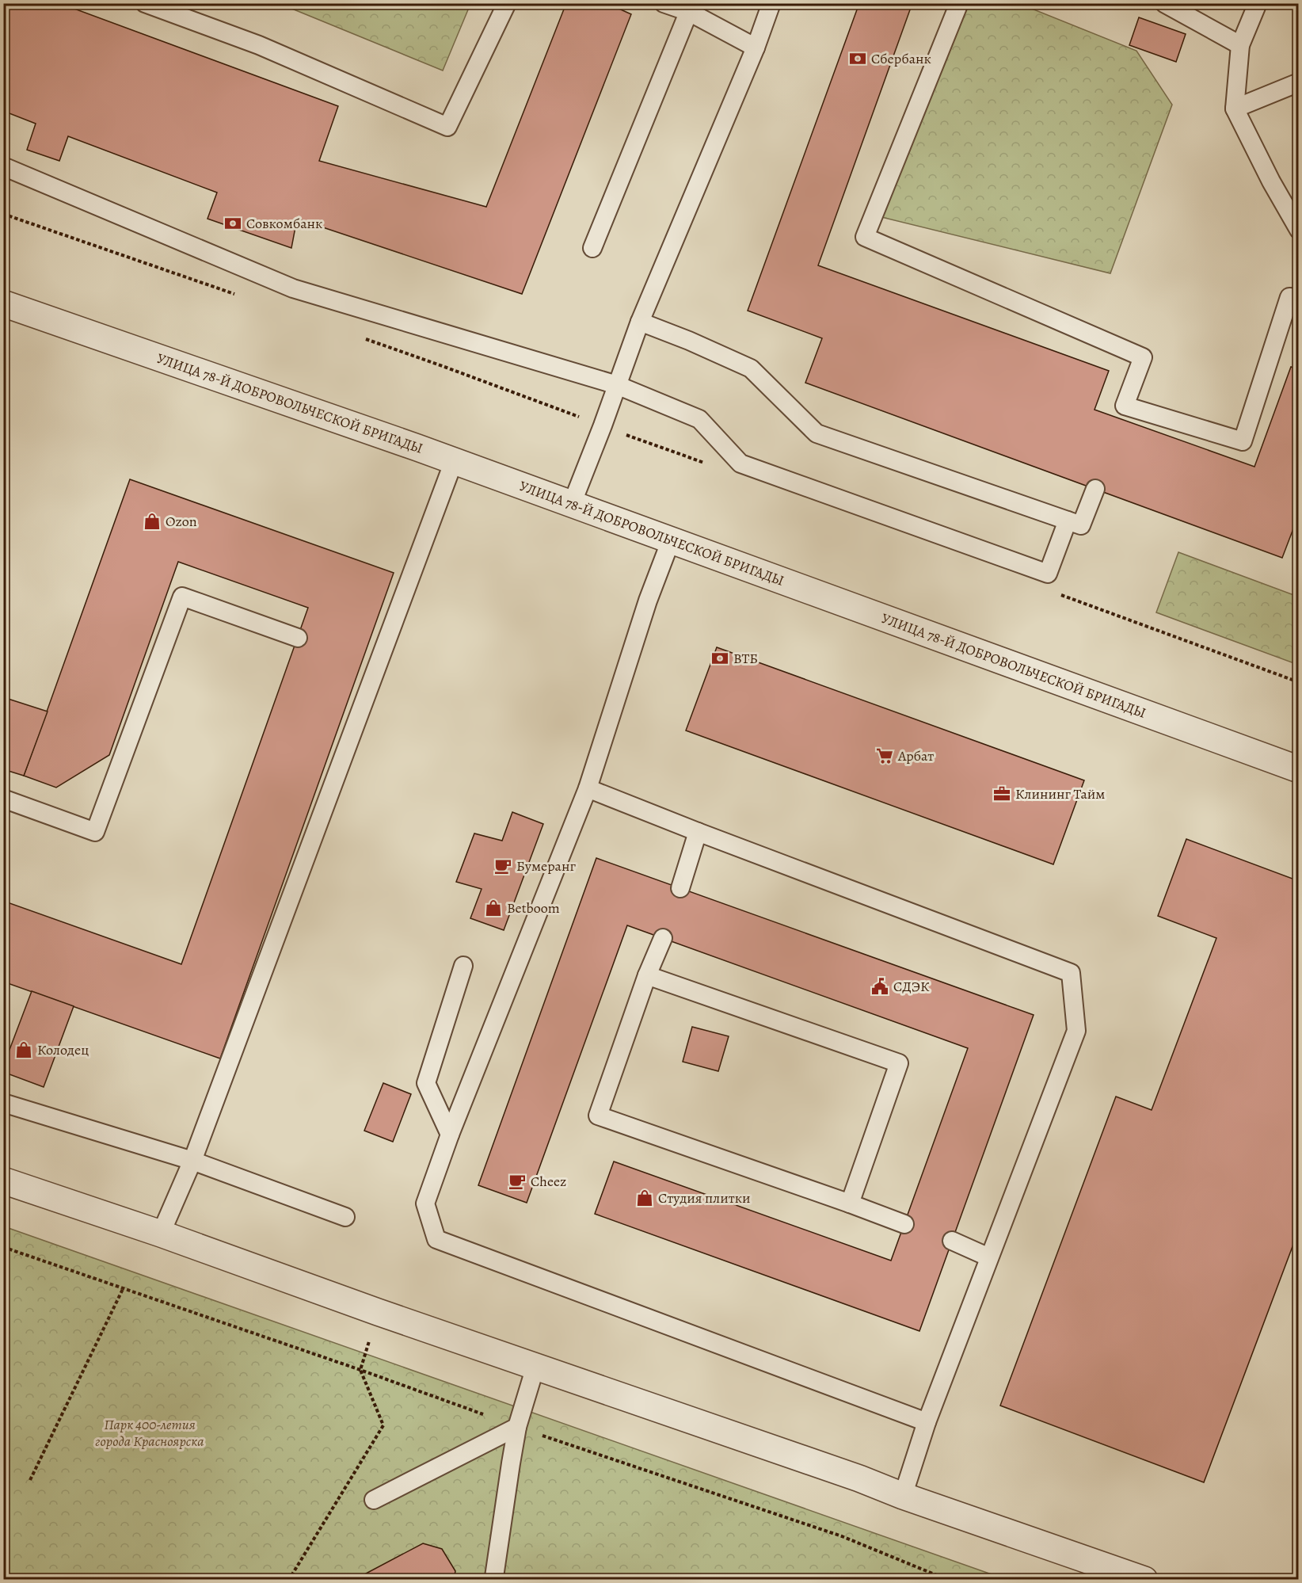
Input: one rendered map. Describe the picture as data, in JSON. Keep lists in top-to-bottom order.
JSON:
{
  "streets": {
    "street": ["УЛИЦА 78-Й ДОБРОВОЛЬЧЕСКОЙ БРИГАДЫ"]
  },
  "parks": ["Парк 400-летия города Красноярска"],
  "places": {
    "bank": ["Сбербанк", "Совкомбанк", "ВТБ"],
    "shop": [
      "Ozon",
      "Betboom",
      "Колодец",
      "Студия плитки"
    ],
    "supermarket": ["Арбат"],
    "office": ["Клининг Тайм"],
    "cafe": ["Бумеранг", "Cheez"],
    "public building": ["СДЭК"]
  }
}
